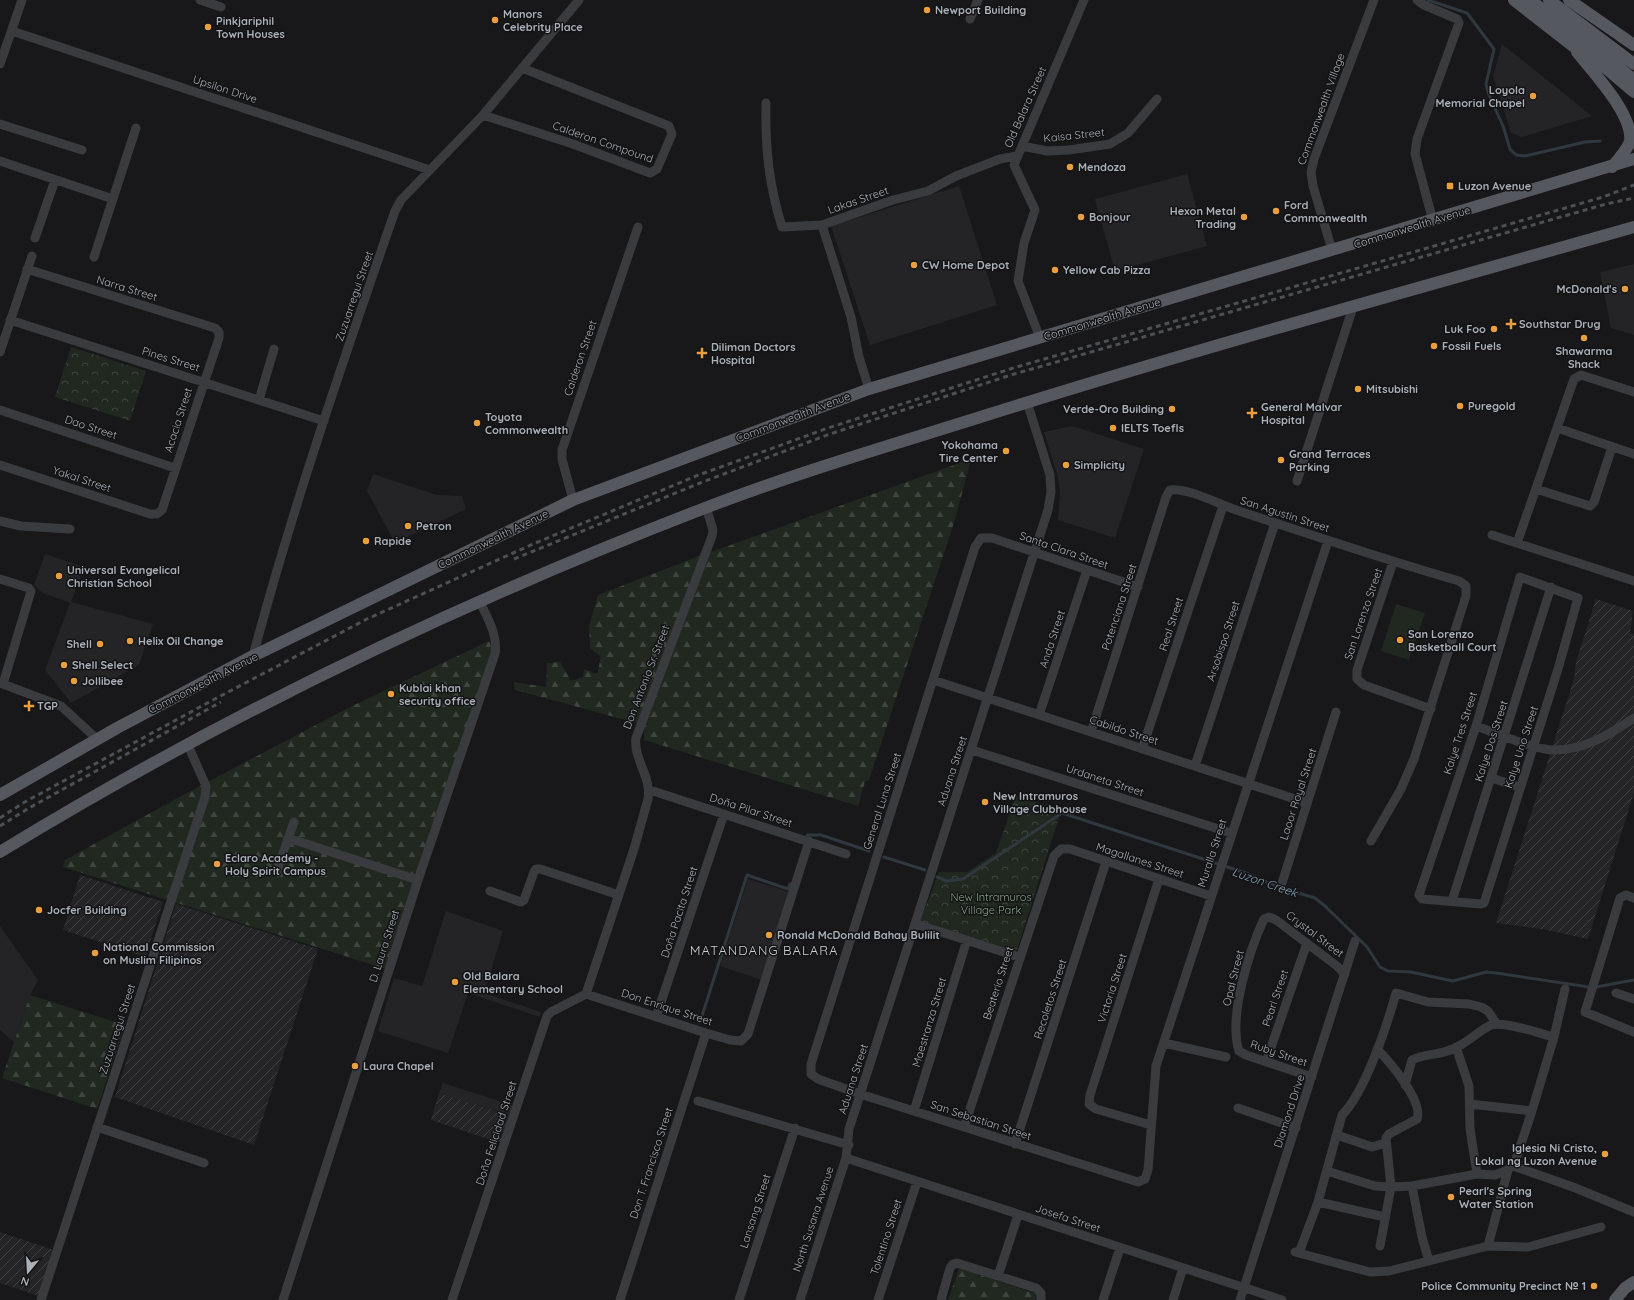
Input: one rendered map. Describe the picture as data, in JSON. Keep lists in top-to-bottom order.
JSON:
{
  "streets": {
    "main road": ["Commonwealth Avenue"],
    "street": [
      "Upsilon Drive",
      "Old Balara Street",
      "Commonwealth Village",
      "Kaisa Street",
      "Calderon Compound",
      "Lakas Street",
      "Narra Street",
      "Zuzuarregui Street",
      "Calderon Street",
      "Pines Street",
      "Acacia Street",
      "Dao Street",
      "Yakal Street",
      "San Agustin Street",
      "Santa Clara Street",
      "Potenciana Street",
      "San Lorenzo Street",
      "Real Street",
      "Anda Street",
      "Arsobispo Street",
      "Don Antonio Sr. Street",
      "Cabildo Street",
      "Kalye Tres Street",
      "Kalye Dos Street",
      "Kalye Uno Street",
      "Aduana Street",
      "Urdaneta Street",
      "Laoor Royal Street",
      "General Luna Street",
      "Doña Pilar Street",
      "Muralla Street",
      "Magallanes Street",
      "Doña Pacita Street",
      "Crystal Street",
      "D. Laura Street",
      "Opal Street",
      "Beaterio Street",
      "Victoria Street",
      "Pearl Street",
      "Recoletos Street",
      "Don Enrique Street",
      "Maestranza Street",
      "Ruby Street",
      "Diamond Drive",
      "San Sebastian Street",
      "Doña Felicidad Street",
      "Don T. Francisco Street",
      "Lansang Street",
      "Josefa Street",
      "North Susana Avenue",
      "Tolentino Street"
    ]
  },
  "crossings": [
    ["Upsilon Drive", "Zuzuarregui Street"],
    ["Old Balara Street", "Kaisa Street"],
    ["Old Balara Street", "Lakas Street"],
    ["Old Balara Street", "Commonwealth Avenue"],
    ["Commonwealth Village", "Commonwealth Avenue"],
    ["Calderon Compound", "Zuzuarregui Street"],
    ["Lakas Street", "Commonwealth Avenue"],
    ["Commonwealth Avenue", "Zuzuarregui Street"],
    ["Commonwealth Avenue", "Calderon Street"],
    ["Narra Street", "Acacia Street"],
    ["Zuzuarregui Street", "Pines Street"],
    ["Pines Street", "Acacia Street"],
    ["Acacia Street", "Dao Street"],
    ["Acacia Street", "Yakal Street"],
    ["San Agustin Street", "Potenciana Street"],
    ["San Agustin Street", "San Lorenzo Street"],
    ["San Agustin Street", "Real Street"],
    ["San Agustin Street", "Arsobispo Street"],
    ["San Agustin Street", "Muralla Street"],
    ["Santa Clara Street", "Potenciana Street"],
    ["Santa Clara Street", "Anda Street"],
    ["Santa Clara Street", "Aduana Street"],
    ["Santa Clara Street", "General Luna Street"],
    ["Potenciana Street", "Cabildo Street"],
    ["Real Street", "Cabildo Street"],
    ["Anda Street", "Cabildo Street"],
    ["Arsobispo Street", "Cabildo Street"],
    ["Don Antonio Sr. Street", "Doña Pilar Street"],
    ["Cabildo Street", "Aduana Street"],
    ["Cabildo Street", "Laoor Royal Street"],
    ["Cabildo Street", "General Luna Street"],
    ["Cabildo Street", "Muralla Street"],
    ["Kalye Tres Street", "Kalye Dos Street"],
    ["Kalye Tres Street", "Kalye Uno Street"],
    ["Kalye Dos Street", "Kalye Uno Street"],
    ["Aduana Street", "Urdaneta Street"],
    ["Aduana Street", "San Sebastian Street"],
    ["Aduana Street", "North Susana Avenue"],
    ["Urdaneta Street", "Muralla Street"],
    ["General Luna Street", "San Sebastian Street"],
    ["Doña Pilar Street", "Doña Pacita Street"],
    ["Doña Pilar Street", "Don Enrique Street"],
    ["Muralla Street", "Magallanes Street"],
    ["Muralla Street", "Victoria Street"],
    ["Muralla Street", "San Sebastian Street"],
    ["Magallanes Street", "Beaterio Street"],
    ["Magallanes Street", "Victoria Street"],
    ["Magallanes Street", "Recoletos Street"],
    ["Doña Pacita Street", "Don Enrique Street"],
    ["Crystal Street", "Opal Street"],
    ["Crystal Street", "Pearl Street"],
    ["Crystal Street", "Diamond Drive"],
    ["Opal Street", "Ruby Street"],
    ["Beaterio Street", "San Sebastian Street"],
    ["Pearl Street", "Ruby Street"],
    ["Recoletos Street", "San Sebastian Street"],
    ["Don Enrique Street", "Doña Felicidad Street"],
    ["Don Enrique Street", "Don T. Francisco Street"],
    ["Maestranza Street", "San Sebastian Street"],
    ["Ruby Street", "Diamond Drive"],
    ["Diamond Drive", "Josefa Street"],
    ["Josefa Street", "North Susana Avenue"],
    ["Josefa Street", "Tolentino Street"]
  ],
  "districts": ["MATANDANG BALARA"],
  "water": ["Luzon Creek"],
  "parks": ["New Intramuros Village Park"],
  "places": {
    "other": [
      "Newport Building",
      "Manors Celebrity Place",
      "Pinkjariphil Town Houses",
      "Loyola Memorial Chapel",
      "Mendoza",
      "Ford Commonwealth",
      "Bonjour",
      "Hexon Metal Trading",
      "CW Home Depot",
      "Yellow Cab Pizza",
      "McDonald's",
      "Luk Foo",
      "Shawarma Shack",
      "Fossil Fuels",
      "Mitsubishi",
      "Puregold",
      "Verde-Oro Building",
      "Toyota Commonwealth",
      "IELTS Toefls",
      "Yokohama Tire Center",
      "Grand Terraces Parking",
      "Simplicity",
      "Petron",
      "Rapide",
      "Universal Evangelical Christian School",
      "San Lorenzo Basketball Court",
      "Helix Oil Change",
      "Shell",
      "Shell Select",
      "Jollibee",
      "Kublai khan security office",
      "New Intramuros Village Clubhouse",
      "Eclaro Academy - Holy Spirit Campus",
      "Jocfer Building",
      "Ronald McDonald Bahay Bulilit",
      "National Commission on Muslim Filipinos",
      "Old Balara Elementary School",
      "Laura Chapel",
      "Iglesia Ni Cristo, Lokal ng Luzon Avenue",
      "Pearl's Spring Water Station",
      "Police Community Precinct № 1"
    ],
    "transit": ["Luzon Avenue"],
    "health": [
      "Southstar Drug",
      "Diliman Doctors Hospital",
      "General Malvar Hospital",
      "TGP"
    ]
  },
  "north": "bottom"
}
